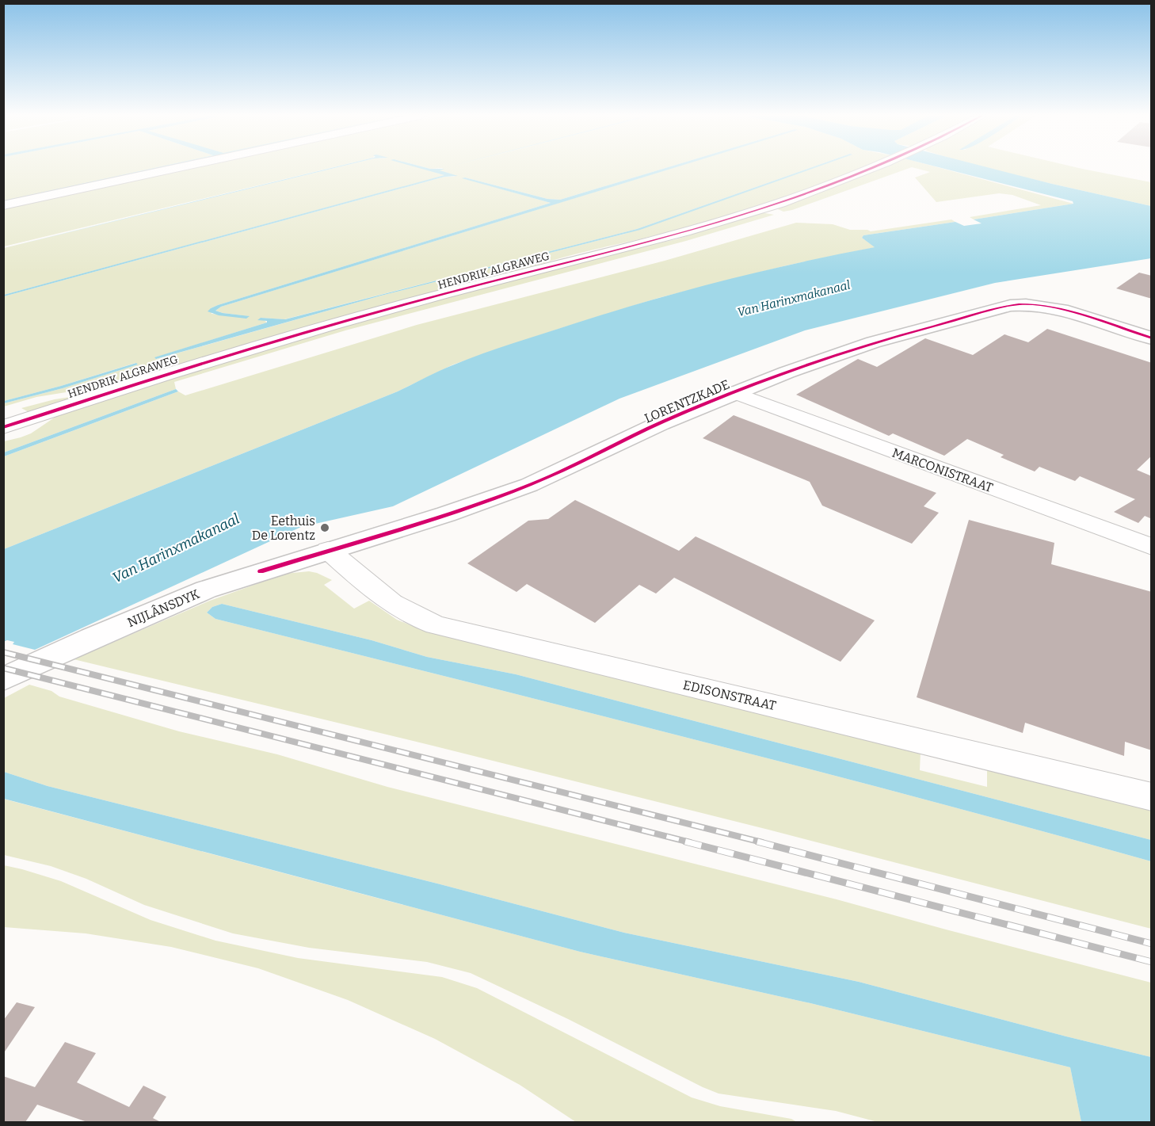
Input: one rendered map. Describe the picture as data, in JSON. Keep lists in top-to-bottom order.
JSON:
{
  "streets": {
    "street": [
      "HENDRIK ALGRAWEG",
      "LORENTZKADE",
      "MARCONISTRAAT",
      "NIJLÂNSDYK",
      "EDISONSTRAAT"
    ]
  },
  "crossings": [
    ["LORENTZKADE", "MARCONISTRAAT"],
    ["LORENTZKADE", "NIJLÂNSDYK"],
    ["LORENTZKADE", "EDISONSTRAAT"],
    ["NIJLÂNSDYK", "EDISONSTRAAT"]
  ],
  "water": ["Van Harinxmakanaal"],
  "places": ["Eethuis De Lorentz"]
}
